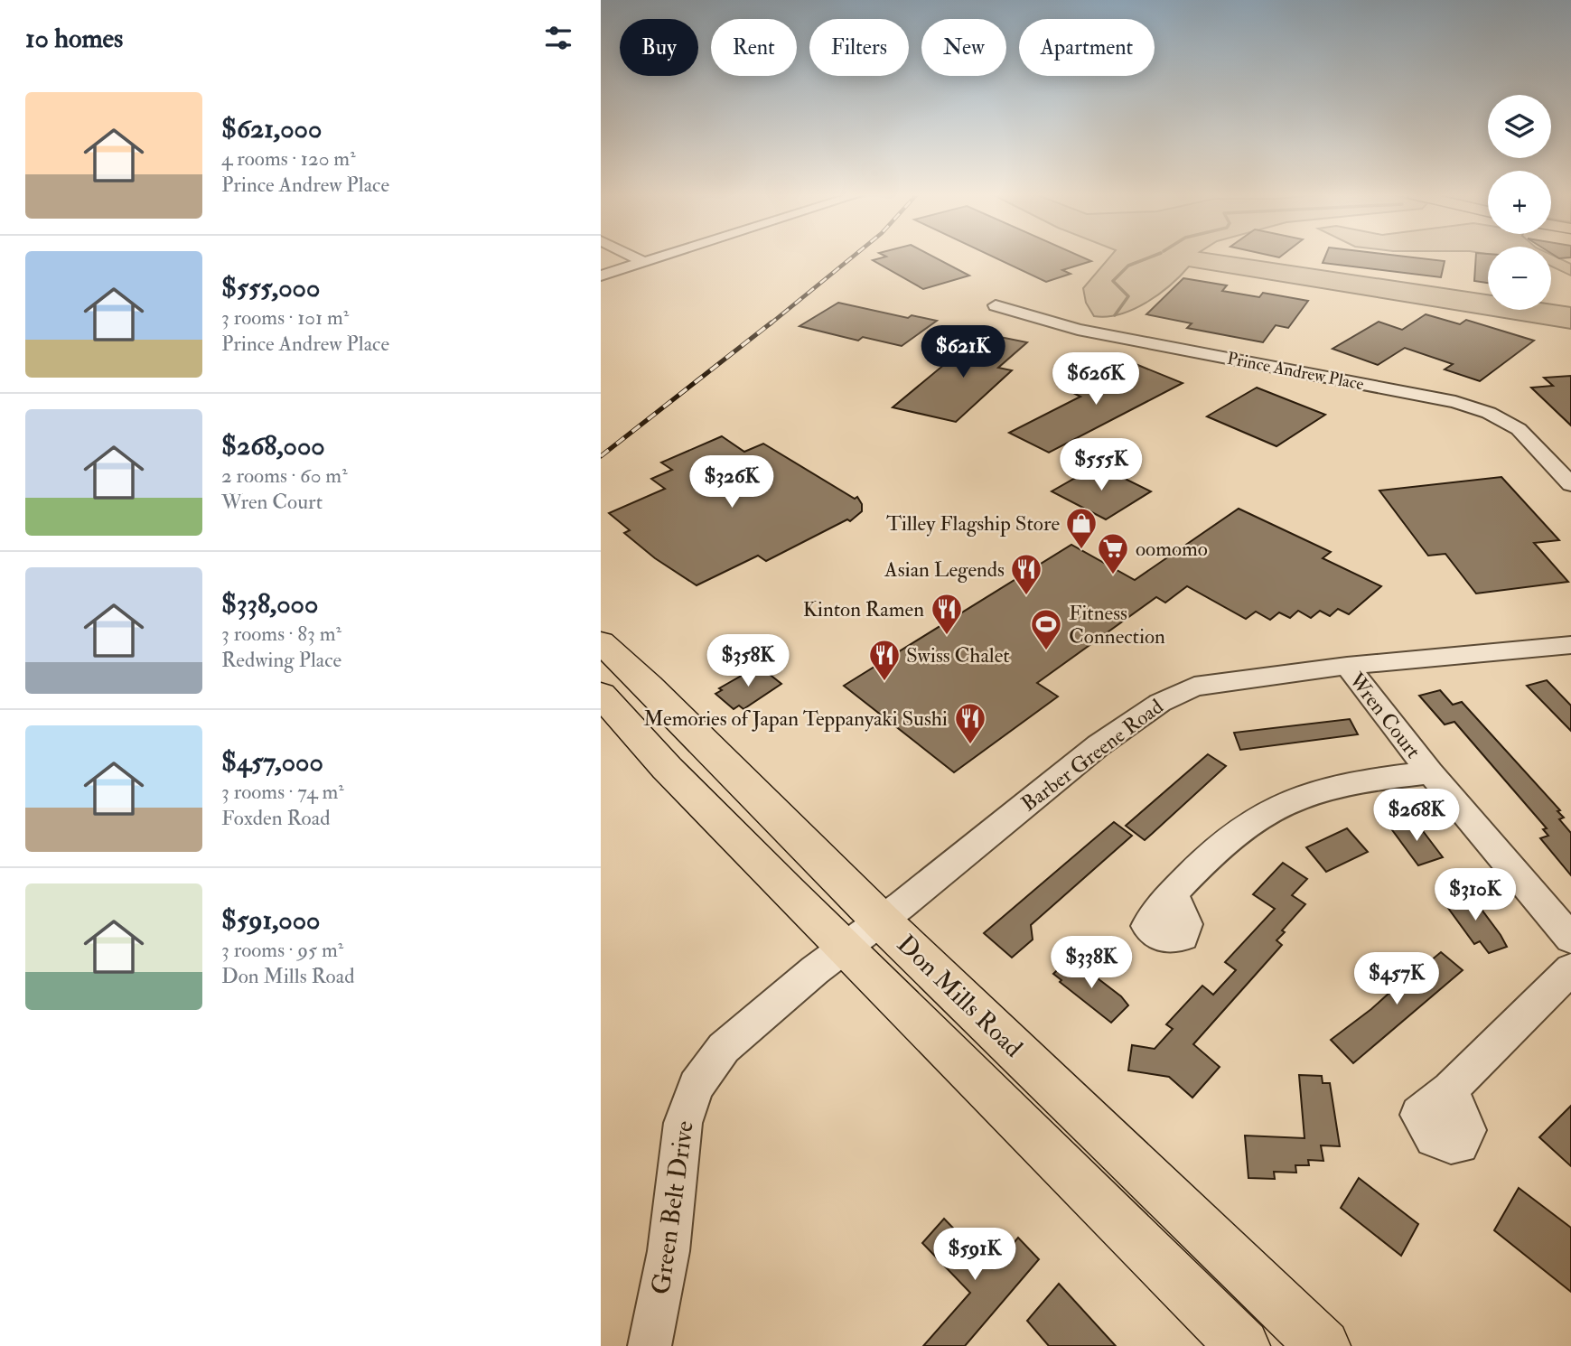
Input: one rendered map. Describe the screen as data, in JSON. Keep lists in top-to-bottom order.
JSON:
{
  "streets": {
    "main road": ["Don Mills Road"],
    "street": [
      "Prince Andrew Place",
      "Wren Court",
      "Barber Greene Road",
      "Green Belt Drive"
    ]
  },
  "crossings": [
    ["Wren Court", "Barber Greene Road"],
    ["Barber Greene Road", "Don Mills Road"],
    ["Barber Greene Road", "Green Belt Drive"],
    ["Don Mills Road", "Green Belt Drive"]
  ],
  "places": {
    "shop": ["Tilley Flagship Store"],
    "supermarket": ["oomomo"],
    "restaurant": [
      "Asian Legends",
      "Kinton Ramen",
      "Swiss Chalet",
      "Memories of Japan Teppanyaki Sushi"
    ],
    "sports": ["Fitness Connection"]
  },
  "page": {
    "heading": "10 homes",
    "chip": [
      "Buy",
      "Rent",
      "Filters",
      "New",
      "Apartment"
    ],
    "list": [
      {
        "name": "$621,000",
        "note": "4 rooms · 120 m² · Prince Andrew Place"
      },
      {
        "name": "$555,000",
        "note": "3 rooms · 101 m² · Prince Andrew Place"
      },
      {
        "name": "$268,000",
        "note": "2 rooms · 60 m² · Wren Court"
      },
      {
        "name": "$338,000",
        "note": "3 rooms · 83 m² · Redwing Place"
      },
      {
        "name": "$457,000",
        "note": "3 rooms · 74 m² · Foxden Road"
      },
      {
        "name": "$591,000",
        "note": "3 rooms · 95 m² · Don Mills Road"
      }
    ],
    "map_buttons": ["+", "−"],
    "price": [
      "$621K",
      "$626K",
      "$555K",
      "$326K",
      "$358K",
      "$268K",
      "$310K",
      "$338K",
      "$457K",
      "$591K"
    ]
  }
}
